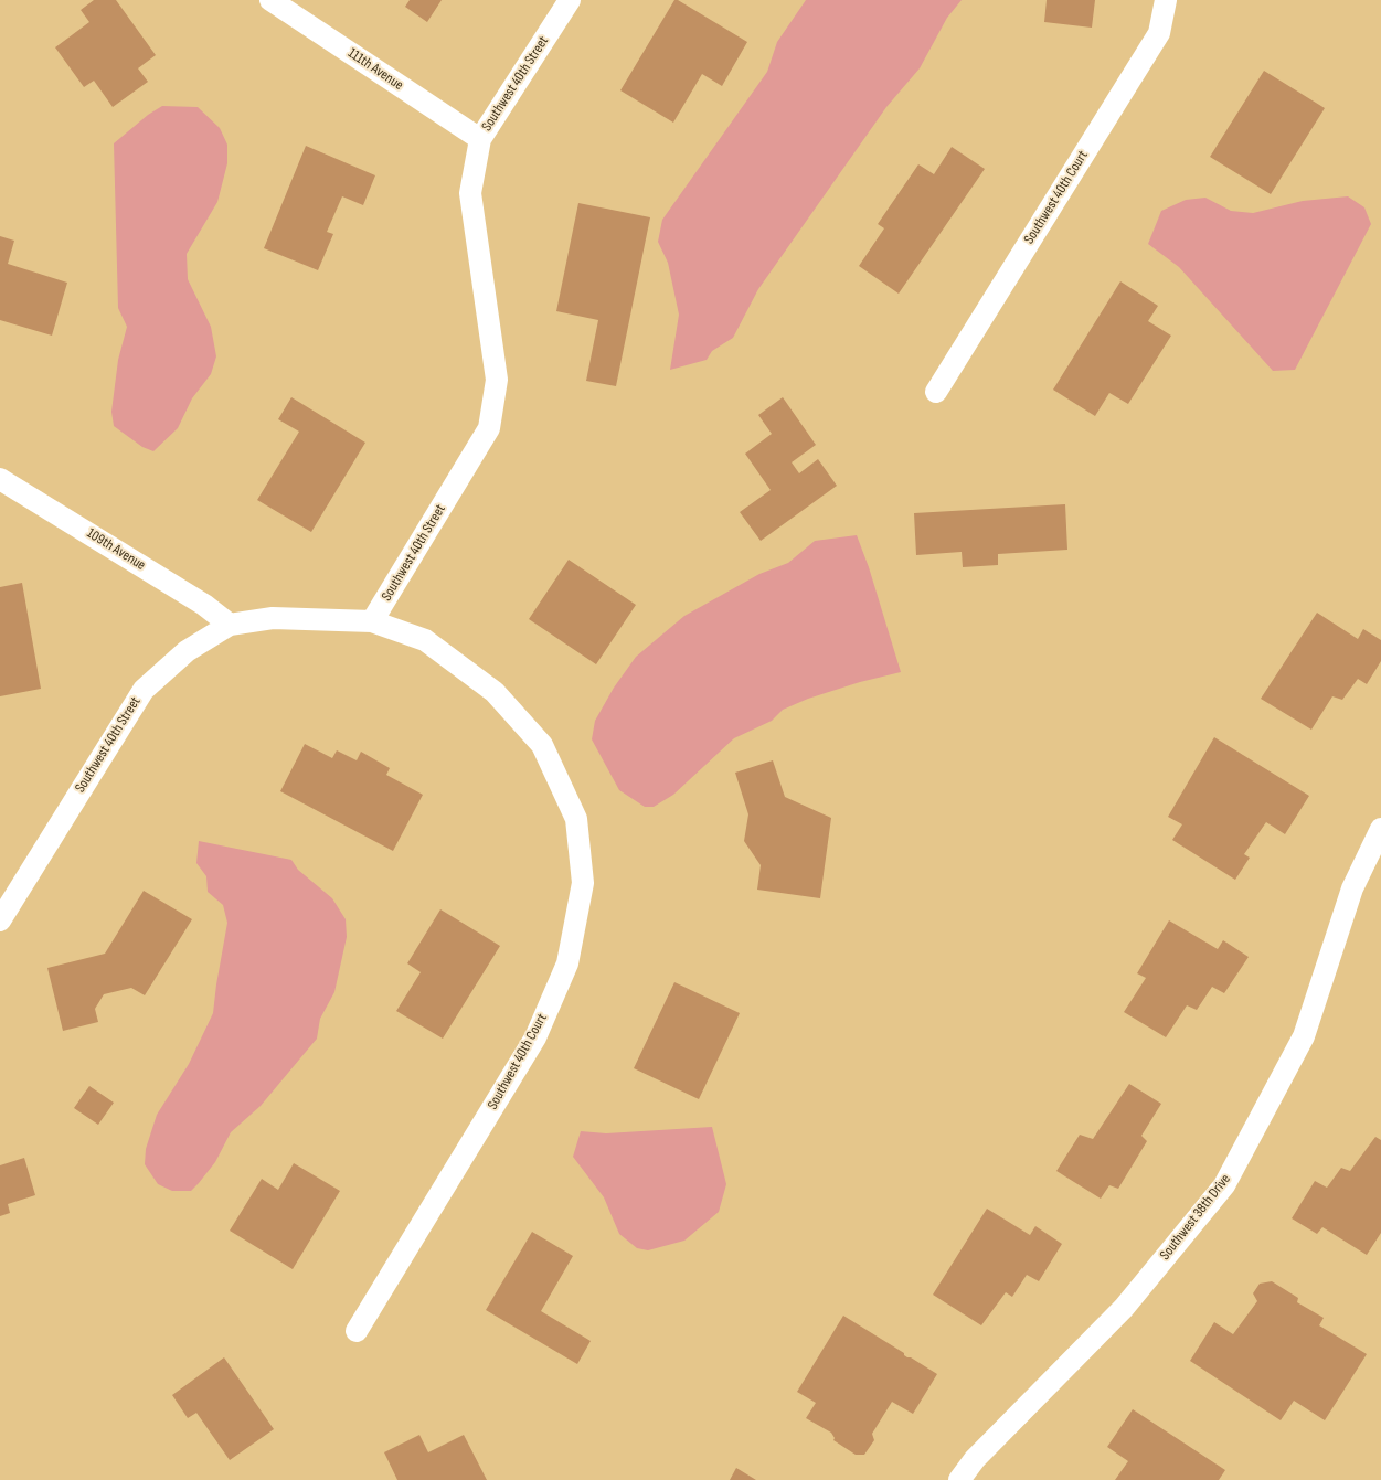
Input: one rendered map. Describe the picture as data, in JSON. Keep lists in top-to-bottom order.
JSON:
{
  "streets": {
    "street": [
      "111th Avenue",
      "Southwest 40th Street",
      "Southwest 40th Court",
      "109th Avenue",
      "Southwest 38th Drive"
    ]
  },
  "crossings": [
    ["111th Avenue", "Southwest 40th Street"],
    ["Southwest 40th Street", "Southwest 40th Court"],
    ["Southwest 40th Street", "109th Avenue"]
  ]
}
